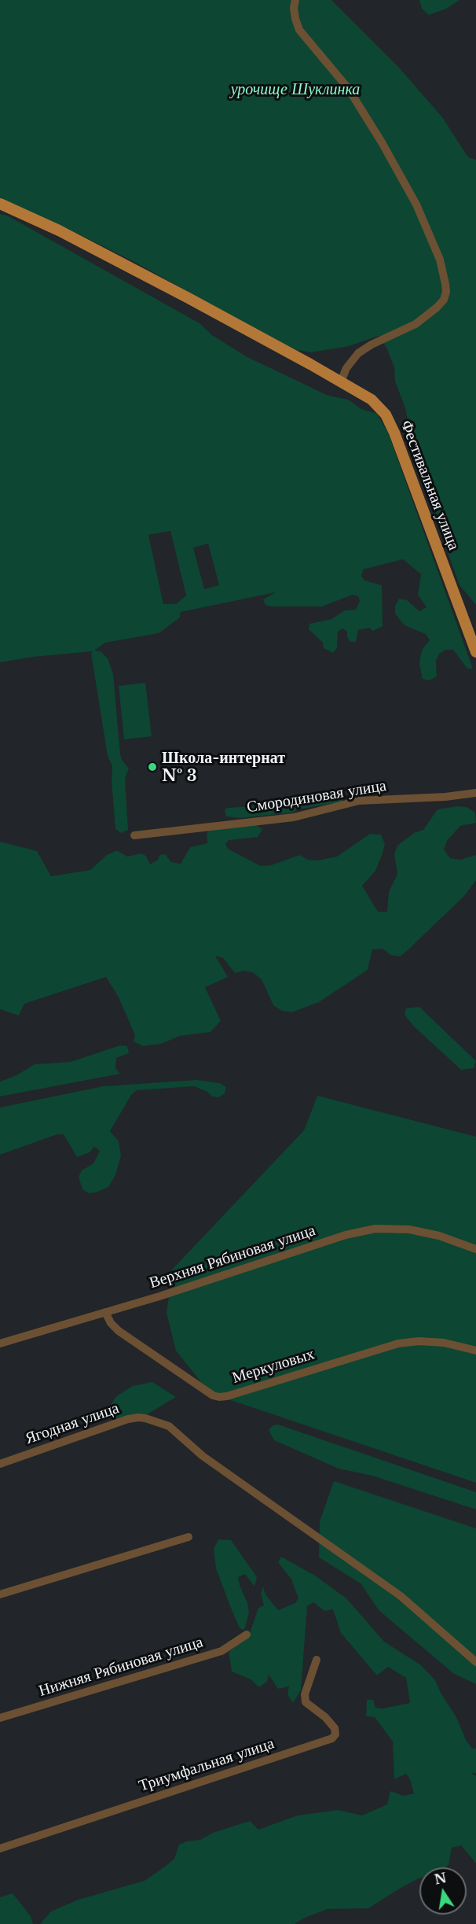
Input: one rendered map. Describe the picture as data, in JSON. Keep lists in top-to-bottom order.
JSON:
{
  "streets": {
    "main road": ["Фестивальная улица"],
    "street": [
      "Смородиновая улица",
      "Верхняя Рябиновая улица",
      "Меркуловых",
      "Ягодная улица",
      "Нижняя Рябиновая улица",
      "Триумфальная улица"
    ]
  },
  "crossings": [
    ["Верхняя Рябиновая улица", "Меркуловых"]
  ],
  "parks": ["урочище Шуклинка"],
  "places": ["Школа-интернат № 3"],
  "north": "top"
}
